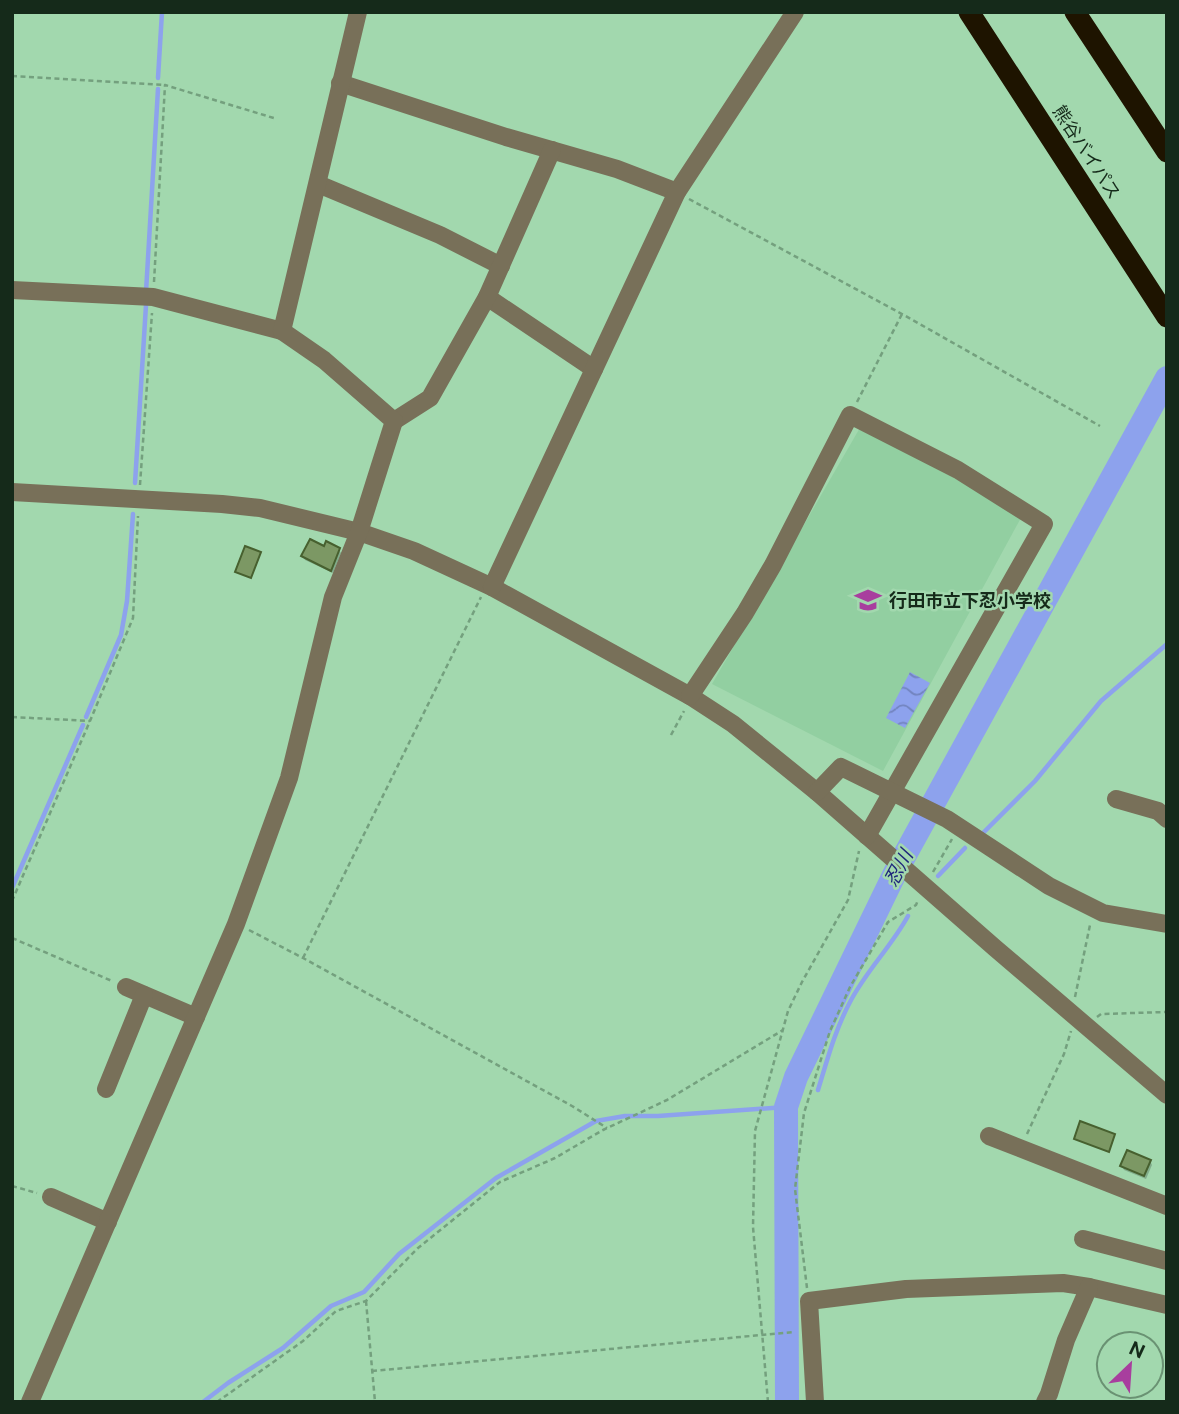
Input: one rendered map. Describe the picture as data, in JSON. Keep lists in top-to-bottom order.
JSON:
{
  "streets": {
    "highway": ["熊谷バイパス"]
  },
  "water": ["忍川"],
  "places": {
    "school or university": ["行田市立下忍小学校"]
  },
  "north": "top right"
}
